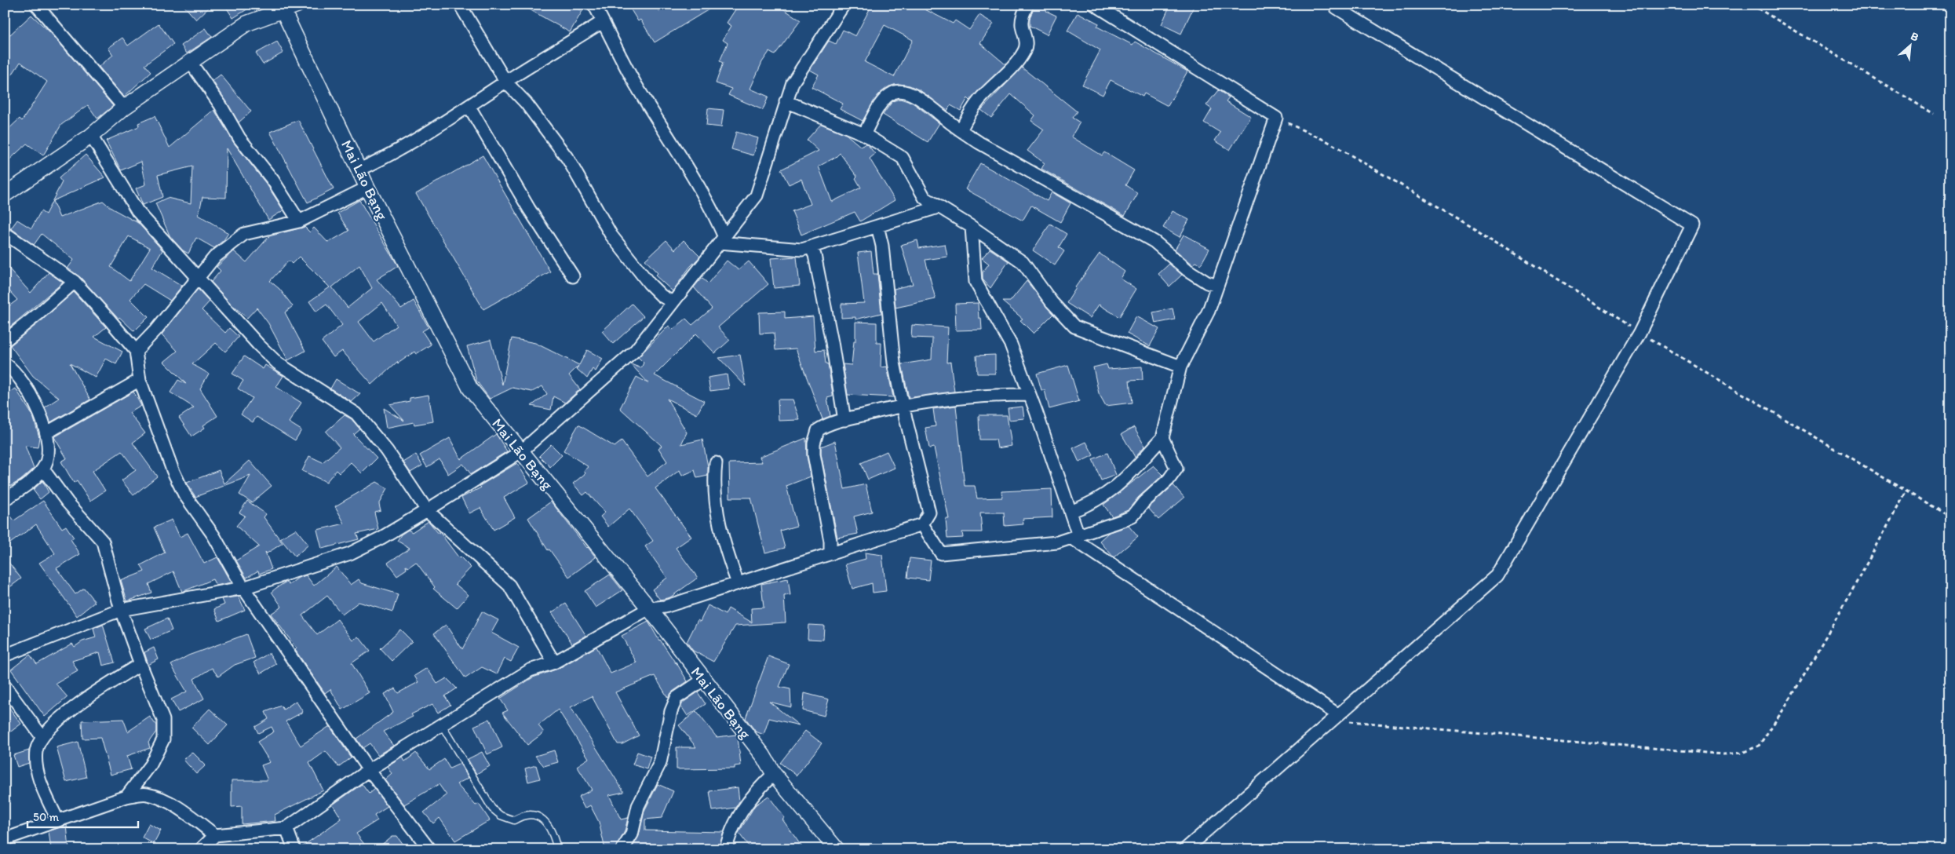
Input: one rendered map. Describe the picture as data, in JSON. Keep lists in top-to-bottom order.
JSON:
{
  "streets": {
    "street": ["Mai Lão Bạng"]
  },
  "scale_bar": "50 m",
  "north": "top right"
}
